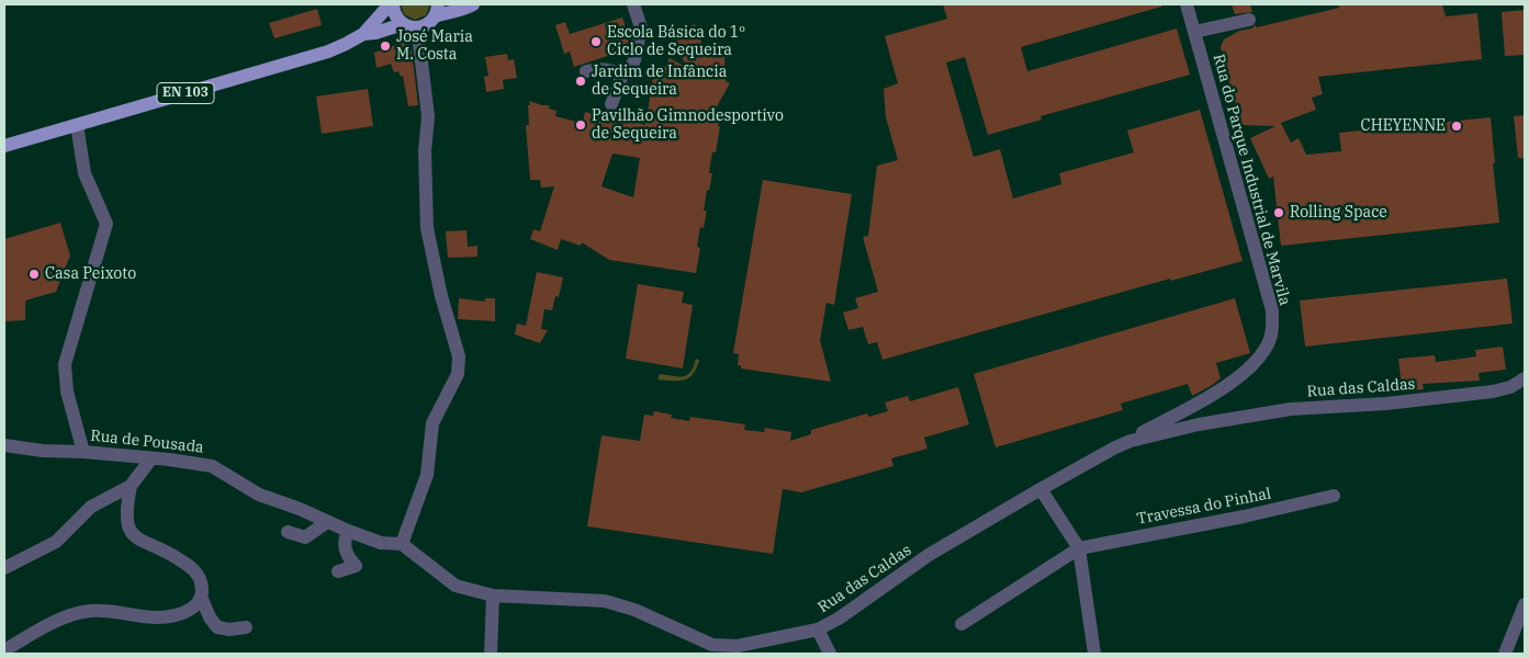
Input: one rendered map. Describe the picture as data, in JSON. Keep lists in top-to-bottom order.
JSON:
{
  "streets": {
    "main road": ["EN 103"],
    "street": [
      "Rua do Parque Industrial de Marvila",
      "Rua das Caldas",
      "Rua de Pousada",
      "Travessa do Pinhal"
    ]
  },
  "crossings": [
    ["Rua do Parque Industrial de Marvila", "Rua das Caldas"],
    ["Rua das Caldas", "Rua de Pousada"]
  ],
  "places": [
    "Escola Básica do 1º Ciclo de Sequeira",
    "José Maria M. Costa",
    "Jardim de Infância de Sequeira",
    "Pavilhão Gimnodesportivo de Sequeira",
    "CHEYENNE",
    "Rolling Space",
    "Casa Peixoto"
  ]
}
